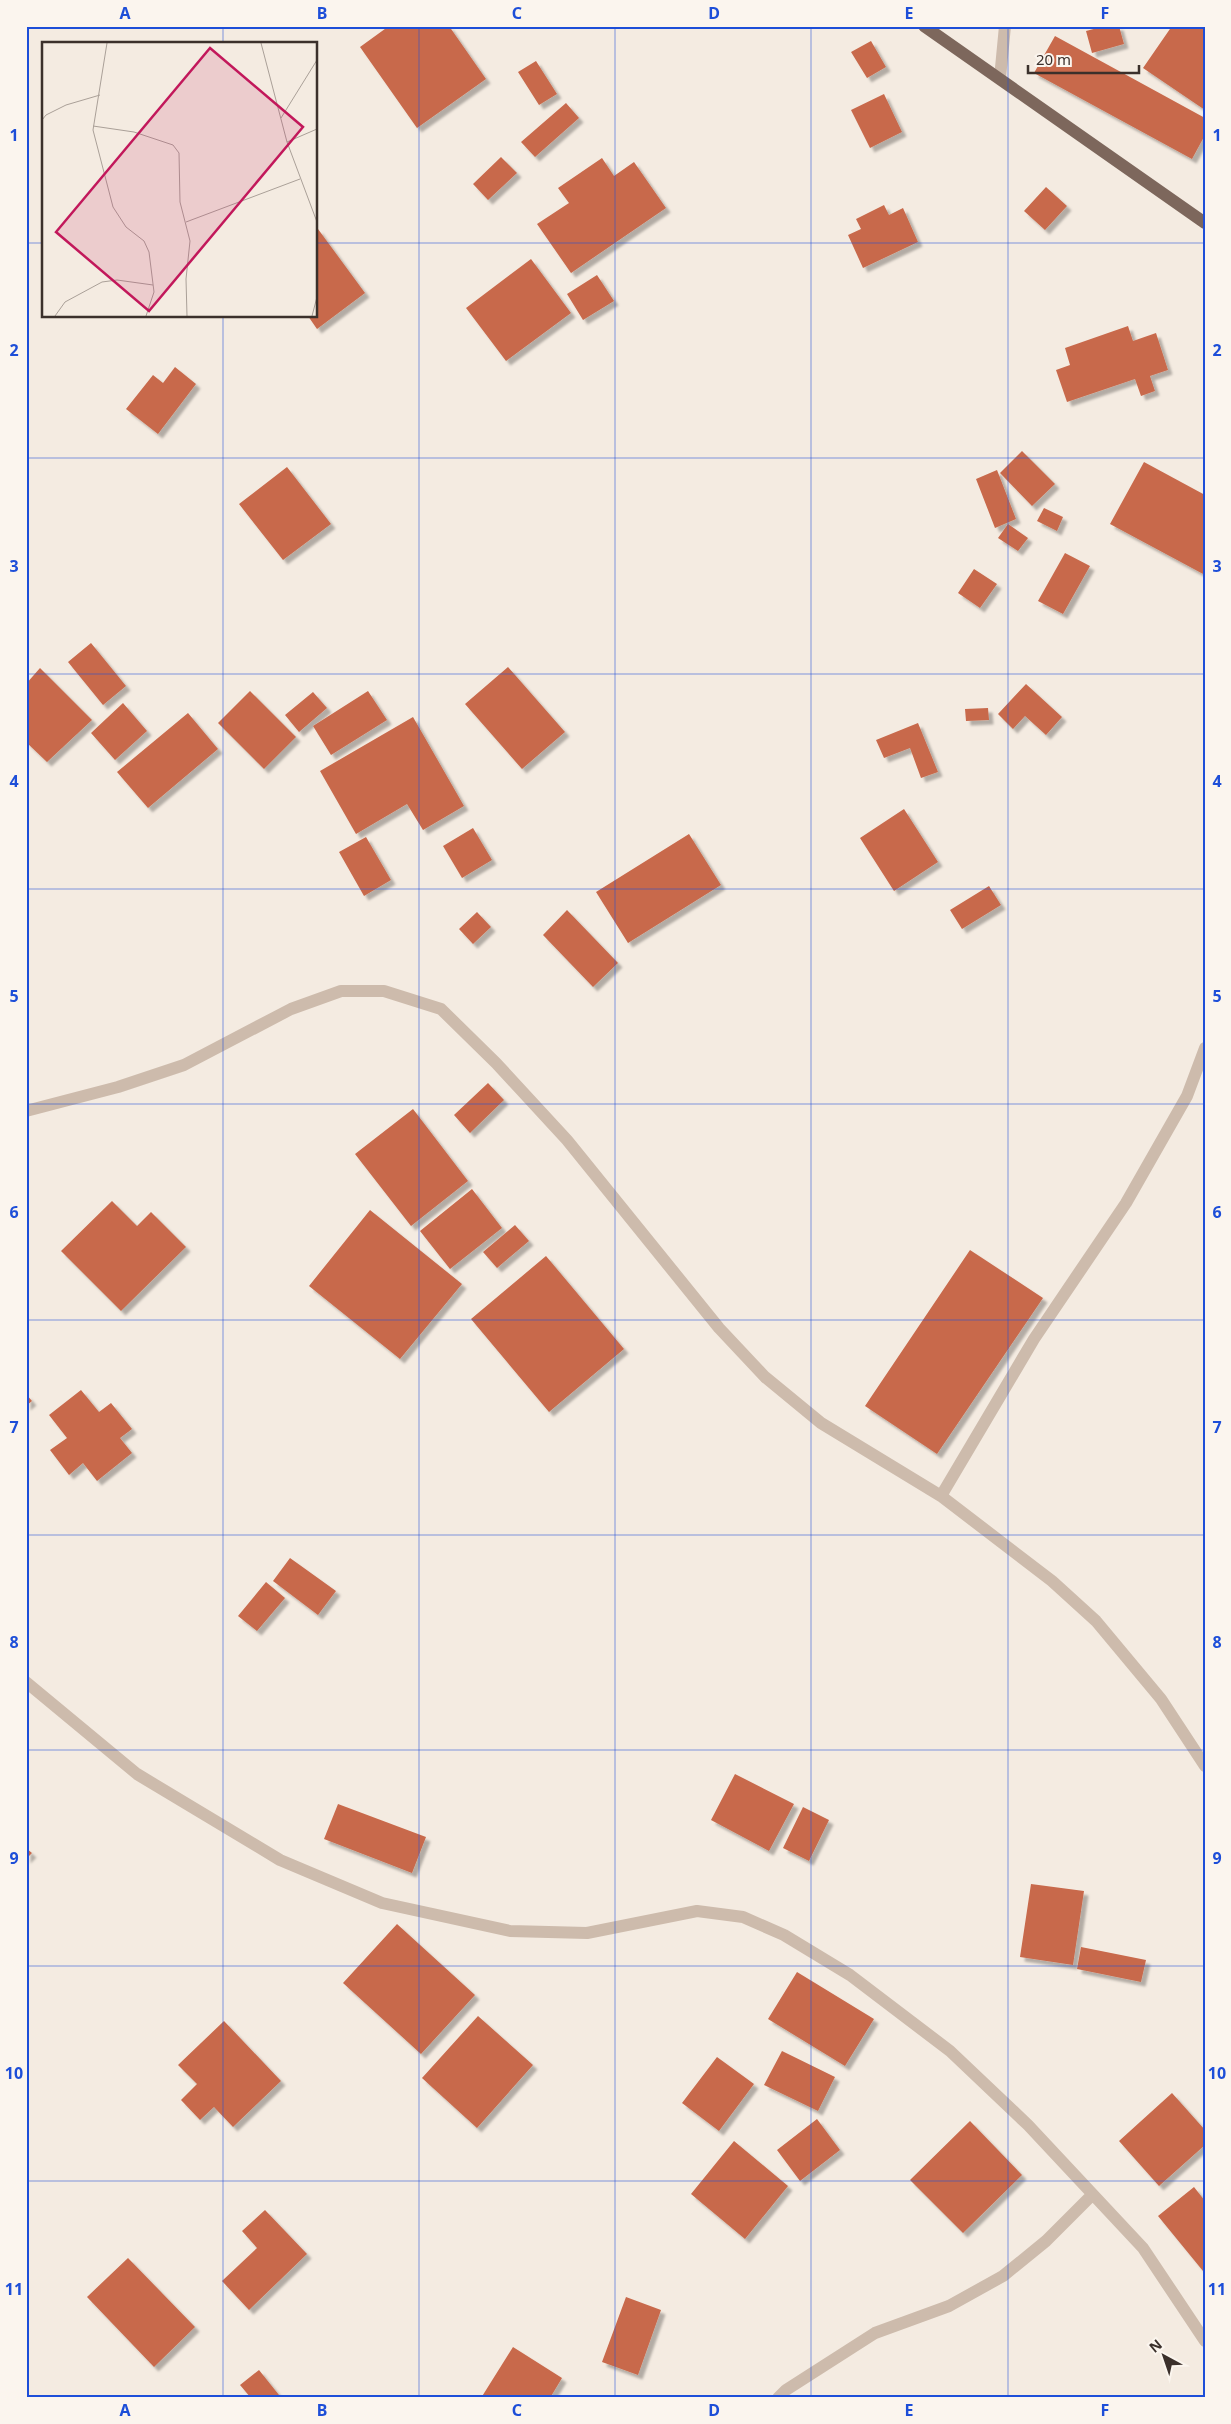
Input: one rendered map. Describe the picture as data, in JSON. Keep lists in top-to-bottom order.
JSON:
{
  "scale_bar": "20 m",
  "north": "top left",
  "grid": {
    "columns": [
      "A",
      "B",
      "C",
      "D",
      "E",
      "F"
    ],
    "rows": [
      "1",
      "2",
      "3",
      "4",
      "5",
      "6",
      "7",
      "8",
      "9",
      "10",
      "11"
    ]
  }
}
